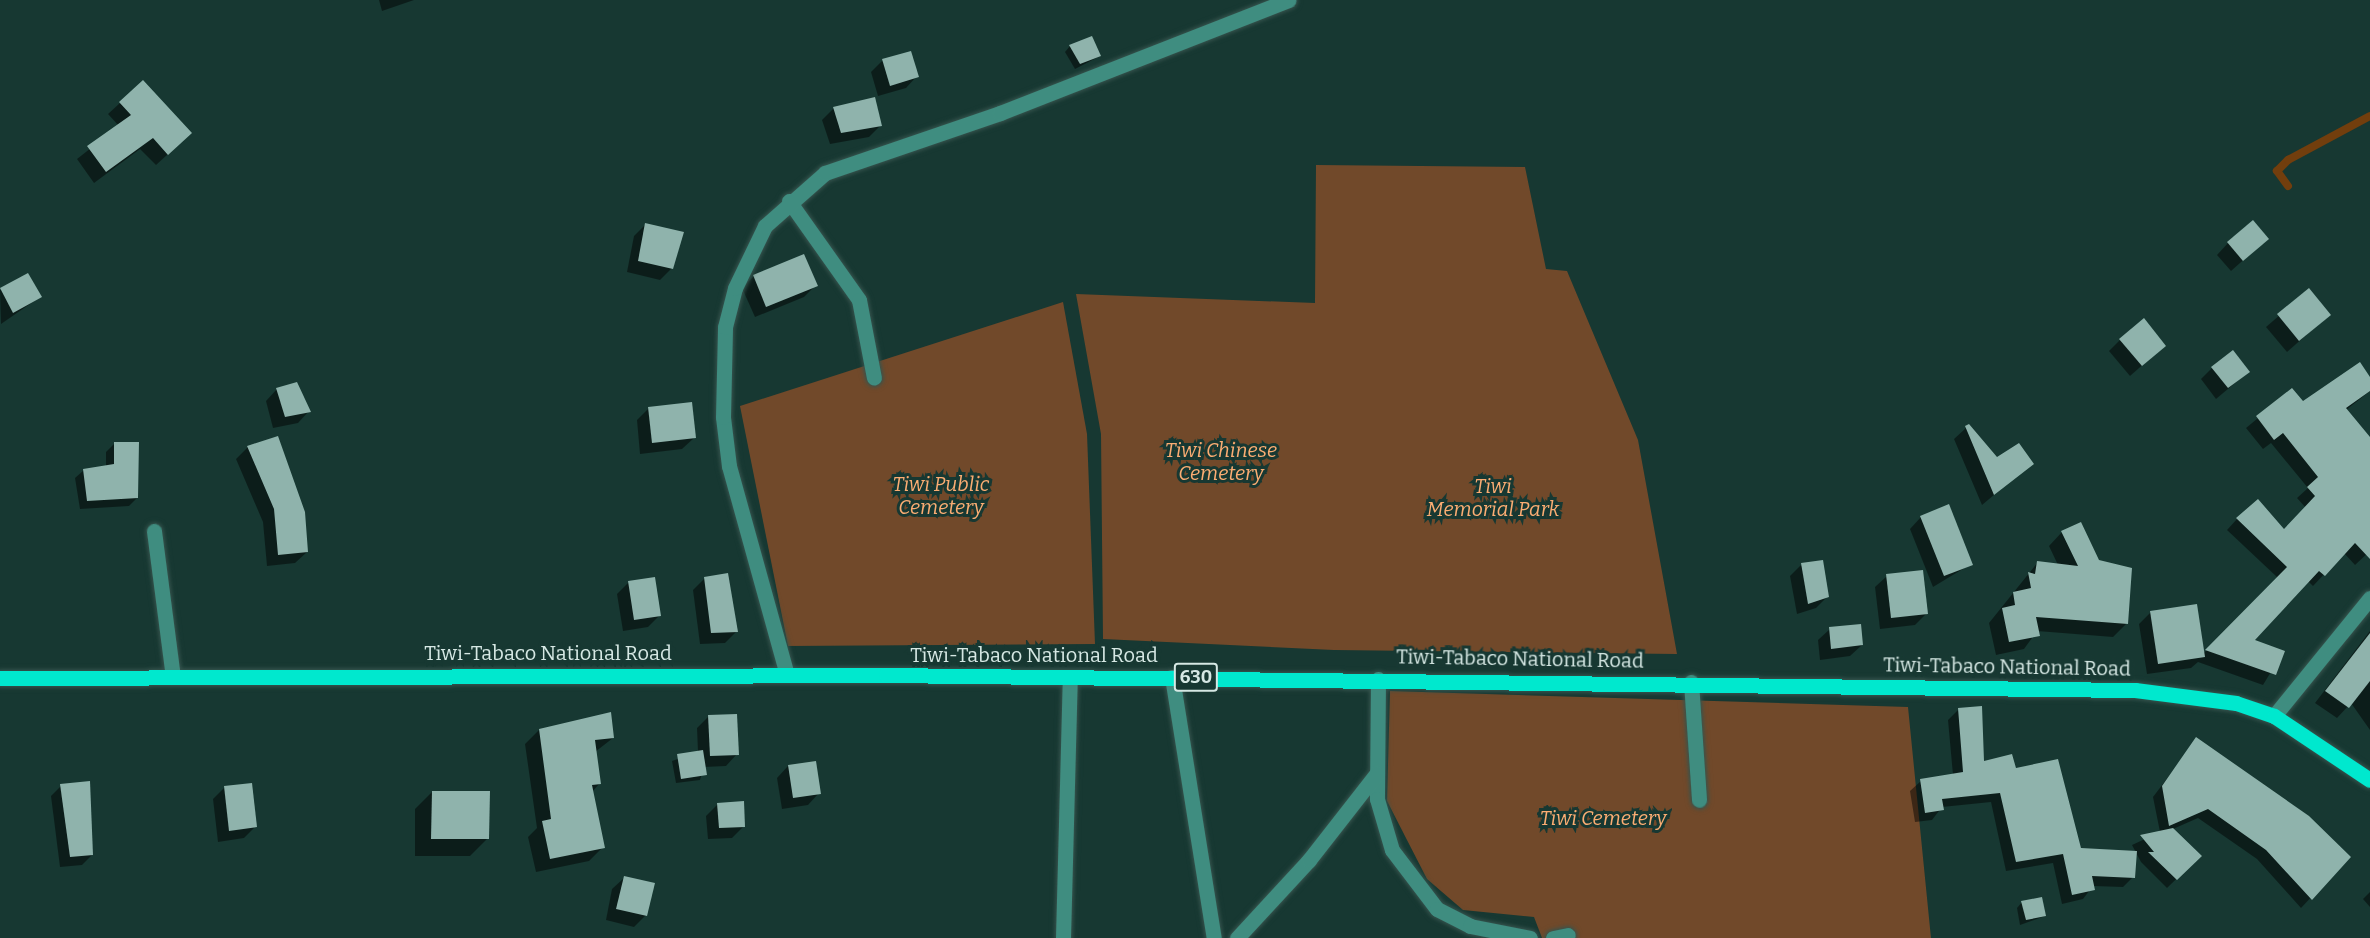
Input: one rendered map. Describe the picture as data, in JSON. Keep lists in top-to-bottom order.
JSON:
{
  "streets": {
    "main road": ["Tiwi-Tabaco National Road", "630"]
  },
  "parks": [
    "Tiwi Chinese Cemetery",
    "Tiwi Public Cemetery",
    "Tiwi Memorial Park",
    "Tiwi Cemetery"
  ]
}
